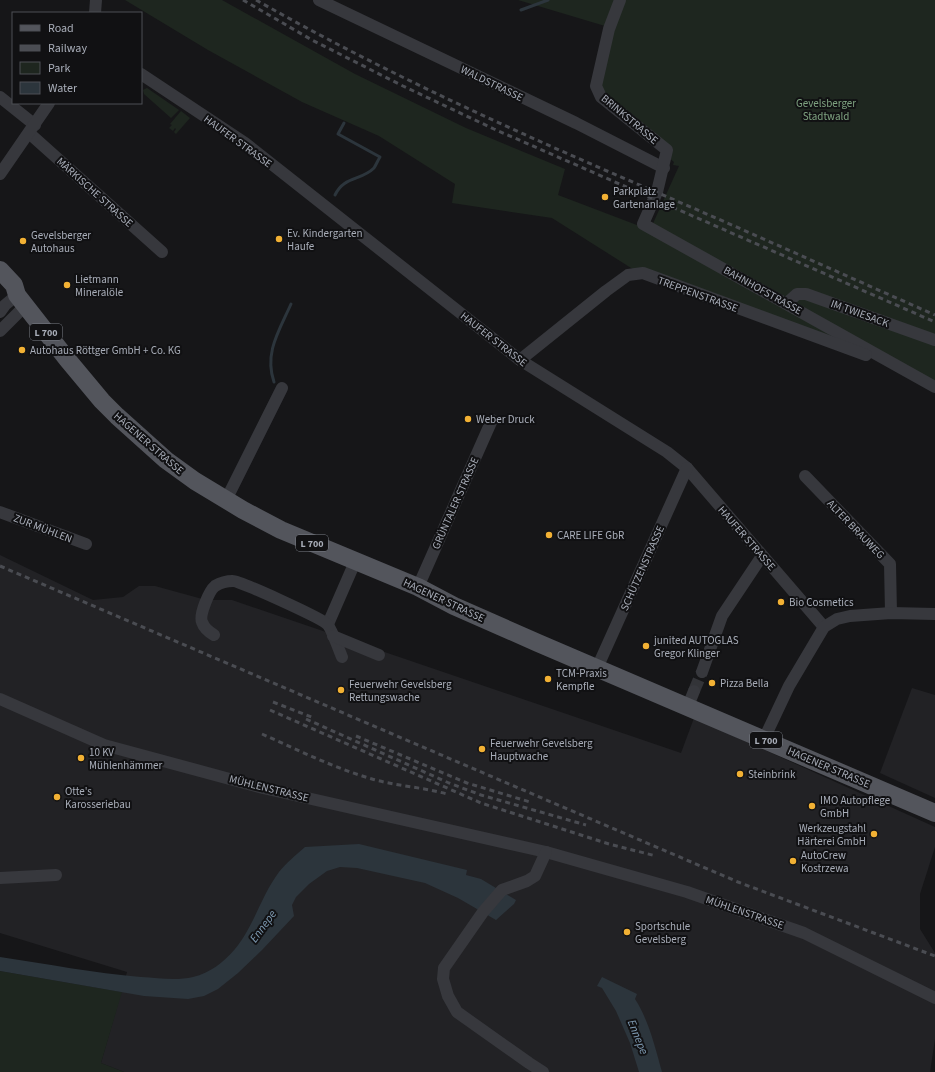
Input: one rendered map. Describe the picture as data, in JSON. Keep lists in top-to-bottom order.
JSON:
{
  "streets": {
    "main road": ["L 700", "HAGENER STRASSE"],
    "street": [
      "WALDSTRASSE",
      "BRINKSTRASSE",
      "HAUFER STRASSE",
      "MÄRKISCHE STRASSE",
      "BAHNHOFSTRASSE",
      "TREPPENSTRASSE",
      "IM TWIESACK",
      "GRÜNTALER STRASSE",
      "ZUR MÜHLEN",
      "ALTER BRAUWEG",
      "SCHÜTZENSTRASSE",
      "MÜHLENSTRASSE"
    ]
  },
  "crossings": [
    ["WALDSTRASSE", "BRINKSTRASSE"],
    ["WALDSTRASSE", "BAHNHOFSTRASSE"],
    ["BRINKSTRASSE", "BAHNHOFSTRASSE"],
    ["HAUFER STRASSE", "TREPPENSTRASSE"],
    ["HAUFER STRASSE", "SCHÜTZENSTRASSE"],
    ["BAHNHOFSTRASSE", "TREPPENSTRASSE"],
    ["BAHNHOFSTRASSE", "IM TWIESACK"],
    ["HAGENER STRASSE", "GRÜNTALER STRASSE"],
    ["HAGENER STRASSE", "SCHÜTZENSTRASSE"]
  ],
  "water": ["Ennepe"],
  "parks": ["Gevelsberger Stadtwald"],
  "places": [
    "Parkplatz Gartenanlage",
    "Ev. Kindergarten Haufe",
    "Gevelsberger Autohaus",
    "Lietmann Mineralöle",
    "Autohaus Röttger GmbH + Co. KG",
    "Weber Druck",
    "CARE LIFE GbR",
    "Bio Cosmetics",
    "junited AUTOGLAS Gregor Klinger",
    "TCM-Praxis Kempfle",
    "Pizza Bella",
    "Feuerwehr Gevelsberg Rettungswache",
    "Feuerwehr Gevelsberg Hauptwache",
    "10 KV Mühlenhämmer",
    "Steinbrink",
    "Otte's Karosseriebau",
    "IMO Autopflege GmbH",
    "Werkzeugstahl Härterei GmbH",
    "AutoCrew Kostrzewa",
    "Sportschule Gevelsberg"
  ],
  "legend": [
    "Road",
    "Railway",
    "Park",
    "Water"
  ]
}
